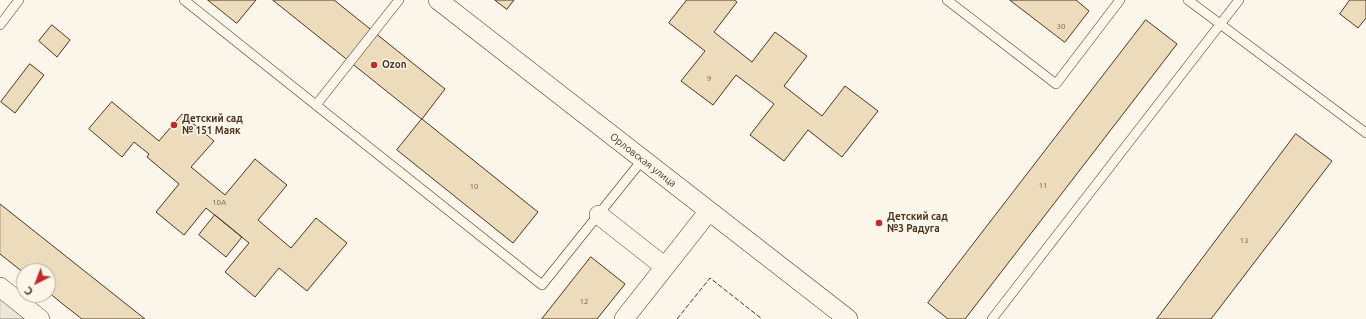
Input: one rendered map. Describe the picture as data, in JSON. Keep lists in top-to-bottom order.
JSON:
{
  "streets": {
    "street": ["Орловская улица"]
  },
  "places": ["Ozon", "Детский сад № 151 Маяк", "Детский сад №3 Радуга"],
  "house_numbers": [
    "30",
    "9",
    "11",
    "10",
    "10А",
    "13",
    "12"
  ],
  "north": "bottom left"
}
